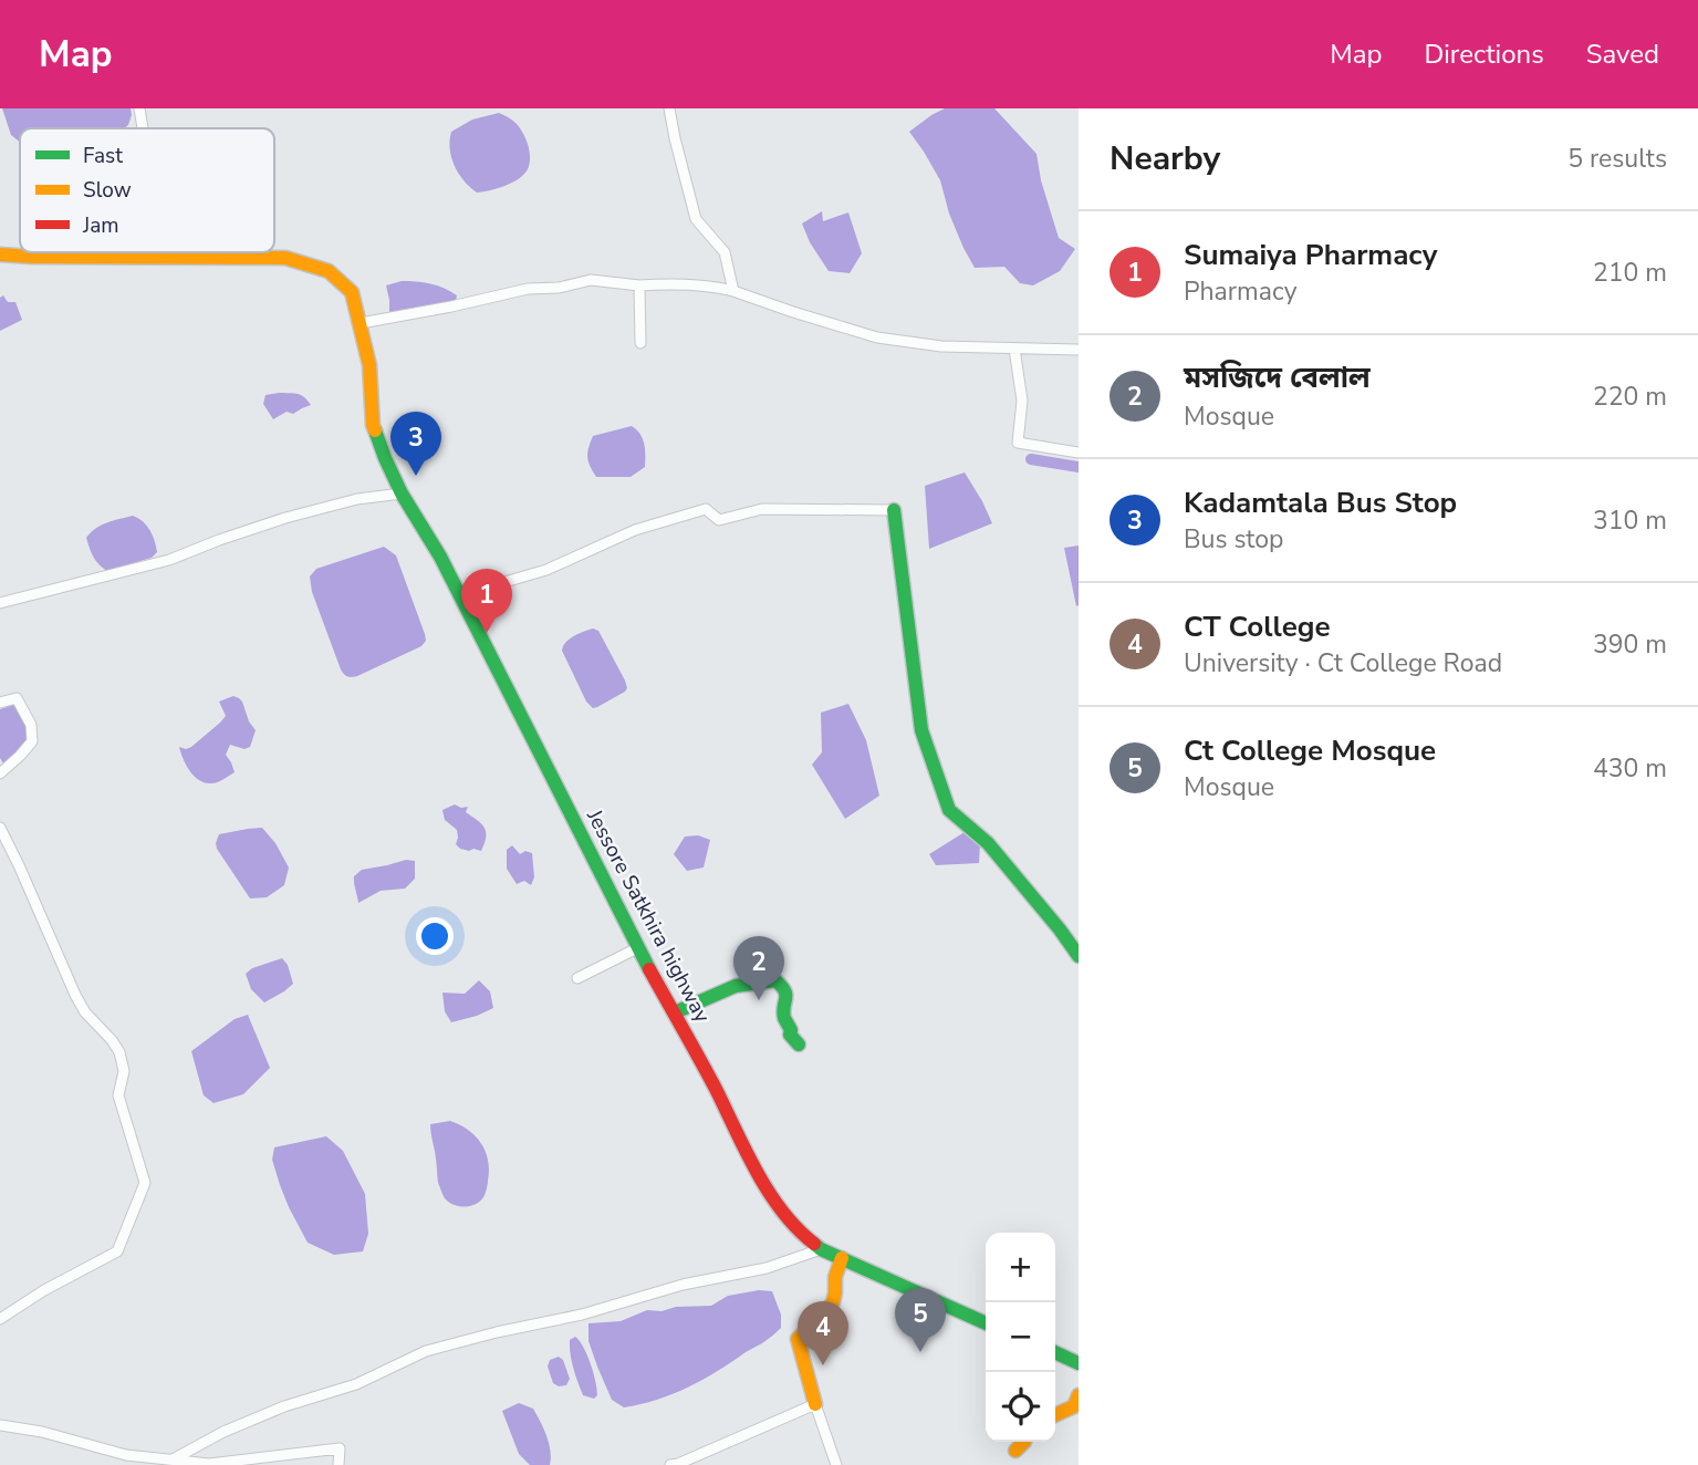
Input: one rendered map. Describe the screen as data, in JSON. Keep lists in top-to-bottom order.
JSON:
{
  "streets": {
    "main road": ["Jessore Satkhira highway"]
  },
  "legend": ["Fast", "Slow", "Jam"],
  "page": {
    "header": "Map",
    "nav": ["Map", "Directions", "Saved"],
    "heading": ["Nearby", "5 results"],
    "list": [
      {
        "mark": "1",
        "name": "Sumaiya Pharmacy",
        "note": "Pharmacy",
        "value": "210 m"
      },
      {
        "mark": "2",
        "name": "মসজিদে বেলাল",
        "note": "Mosque",
        "value": "220 m"
      },
      {
        "mark": "3",
        "name": "Kadamtala Bus Stop",
        "note": "Bus stop",
        "value": "310 m"
      },
      {
        "mark": "4",
        "name": "CT College",
        "note": "University · Ct College Road",
        "value": "390 m"
      },
      {
        "mark": "5",
        "name": "Ct College Mosque",
        "note": "Mosque",
        "value": "430 m"
      }
    ],
    "pins": [
      "3",
      "1",
      "2",
      "5",
      "4"
    ],
    "map_buttons": ["+", "−"]
  }
}
